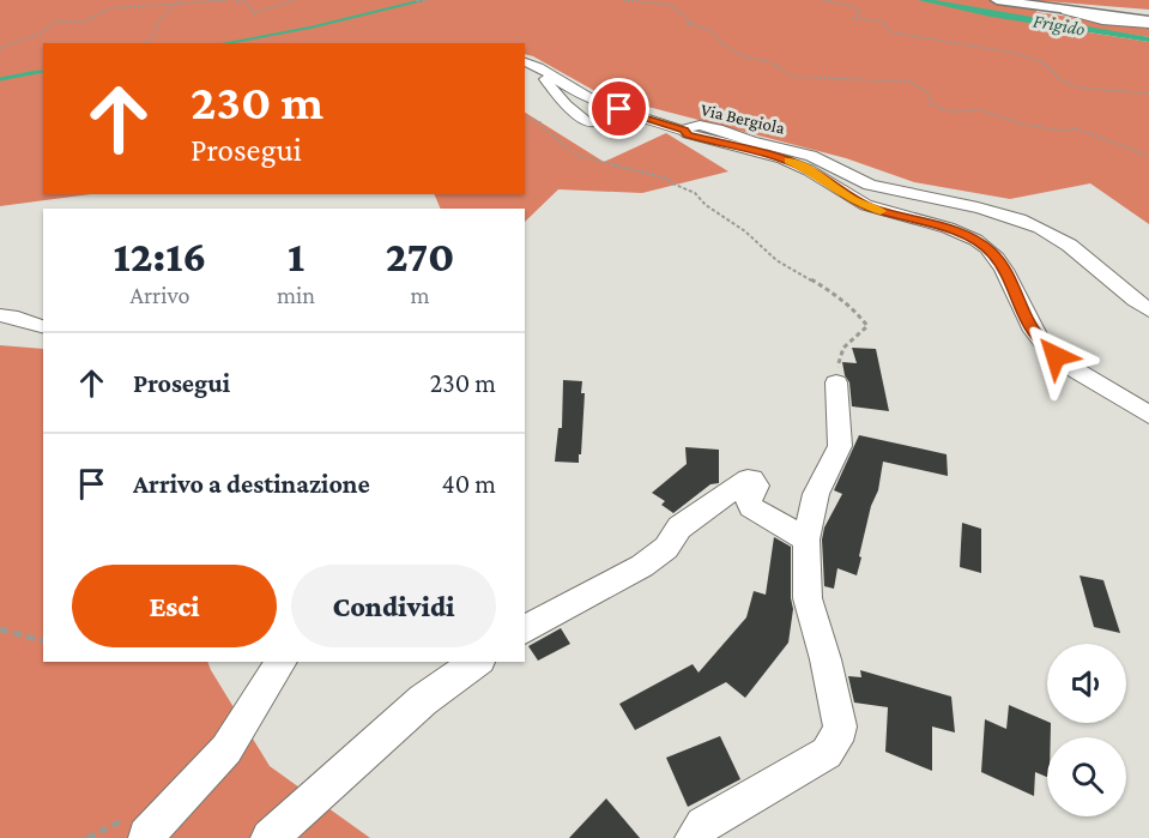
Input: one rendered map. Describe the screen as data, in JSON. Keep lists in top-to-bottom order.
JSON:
{
  "streets": {
    "street": ["Via Bergiola"]
  },
  "water": ["Frigido"],
  "page": {
    "turn": ["230 m", "Prosegui"],
    "eta": [
      "12:16",
      "Arrivo",
      "1",
      "min",
      "270",
      "m"
    ],
    "list": [
      {
        "name": "Prosegui",
        "value": "230 m"
      },
      {
        "name": "Arrivo a destinazione",
        "value": "40 m"
      }
    ],
    "buttons": ["Esci", "Condividi"]
  }
}
